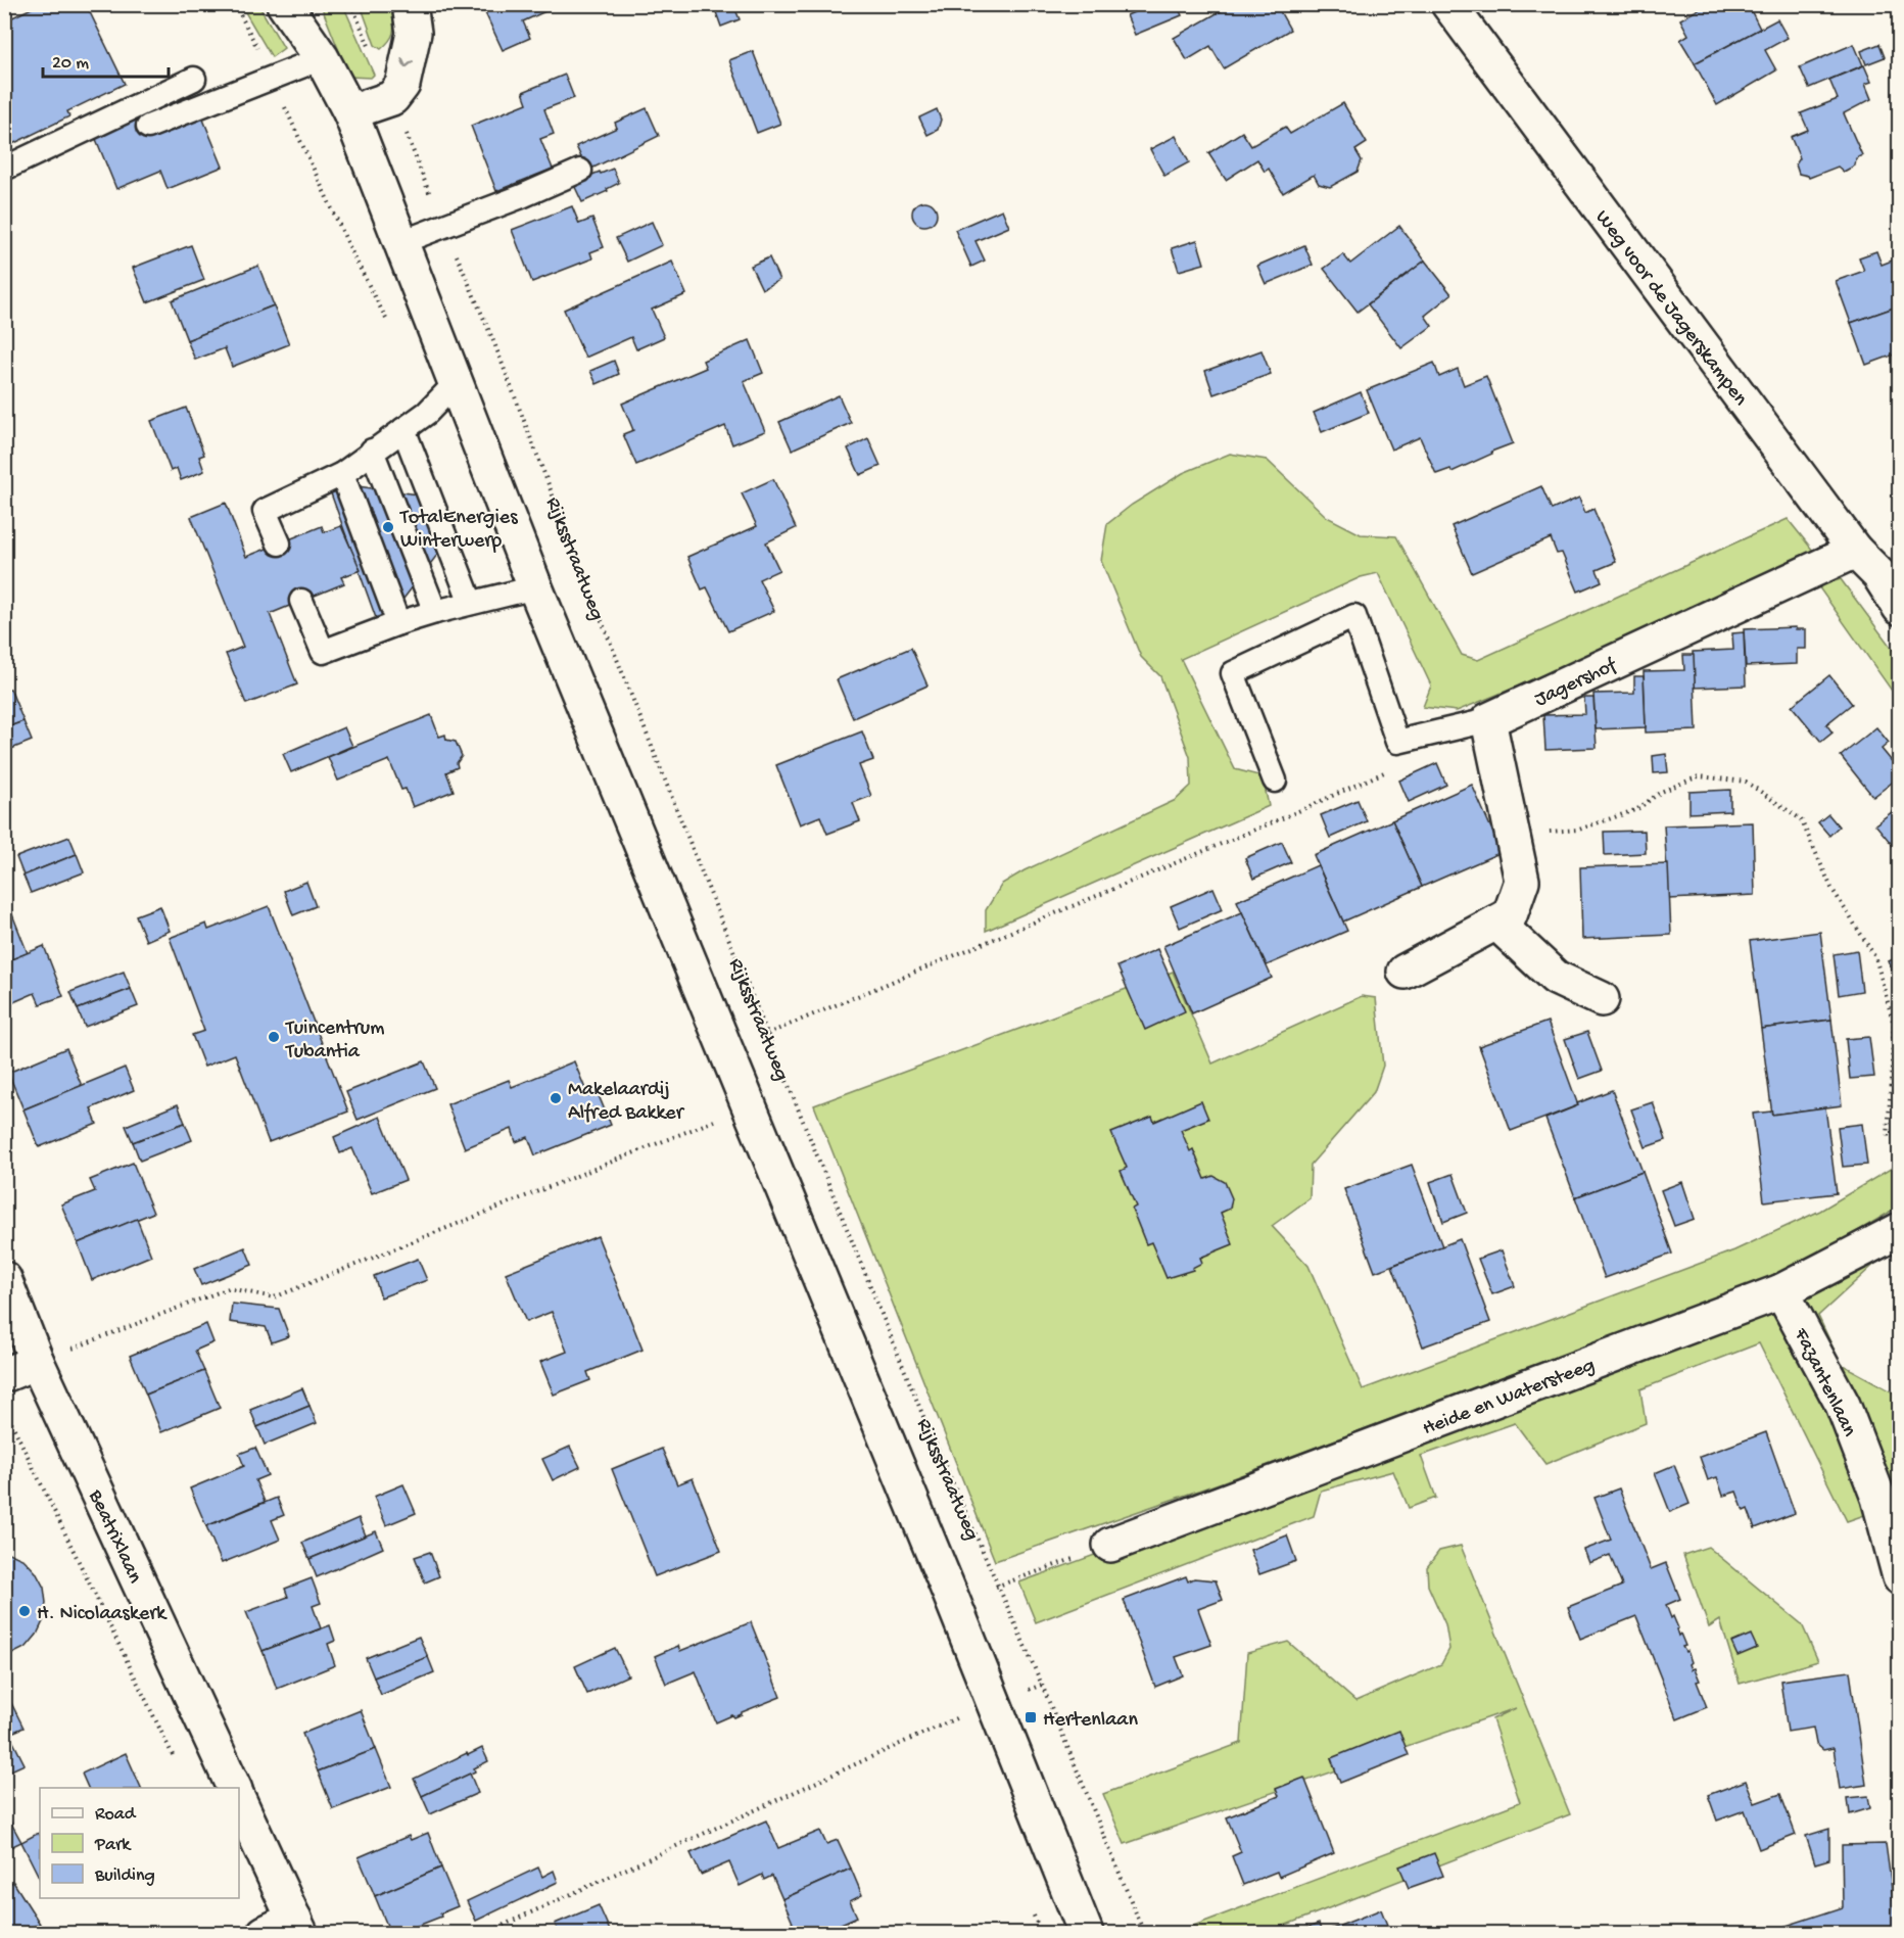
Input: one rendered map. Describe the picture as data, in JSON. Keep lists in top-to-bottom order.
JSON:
{
  "streets": {
    "street": [
      "Weg voor de Jagerskampen",
      "Jagershof",
      "Fazantenlaan",
      "Heide en Watersteeg",
      "Beatrixlaan"
    ],
    "path": ["Rijksstraatweg"]
  },
  "crossings": [
    ["Weg voor de Jagerskampen", "Jagershof"],
    ["Fazantenlaan", "Heide en Watersteeg"]
  ],
  "places": {
    "other": [
      "TotalEnergies Winterwerp",
      "Tuincentrum Tubantia",
      "Makelaardij Alfred Bakker",
      "H. Nicolaaskerk"
    ],
    "transit": ["Hertenlaan"]
  },
  "legend": ["Road", "Park", "Building"],
  "scale_bar": "20 m"
}
